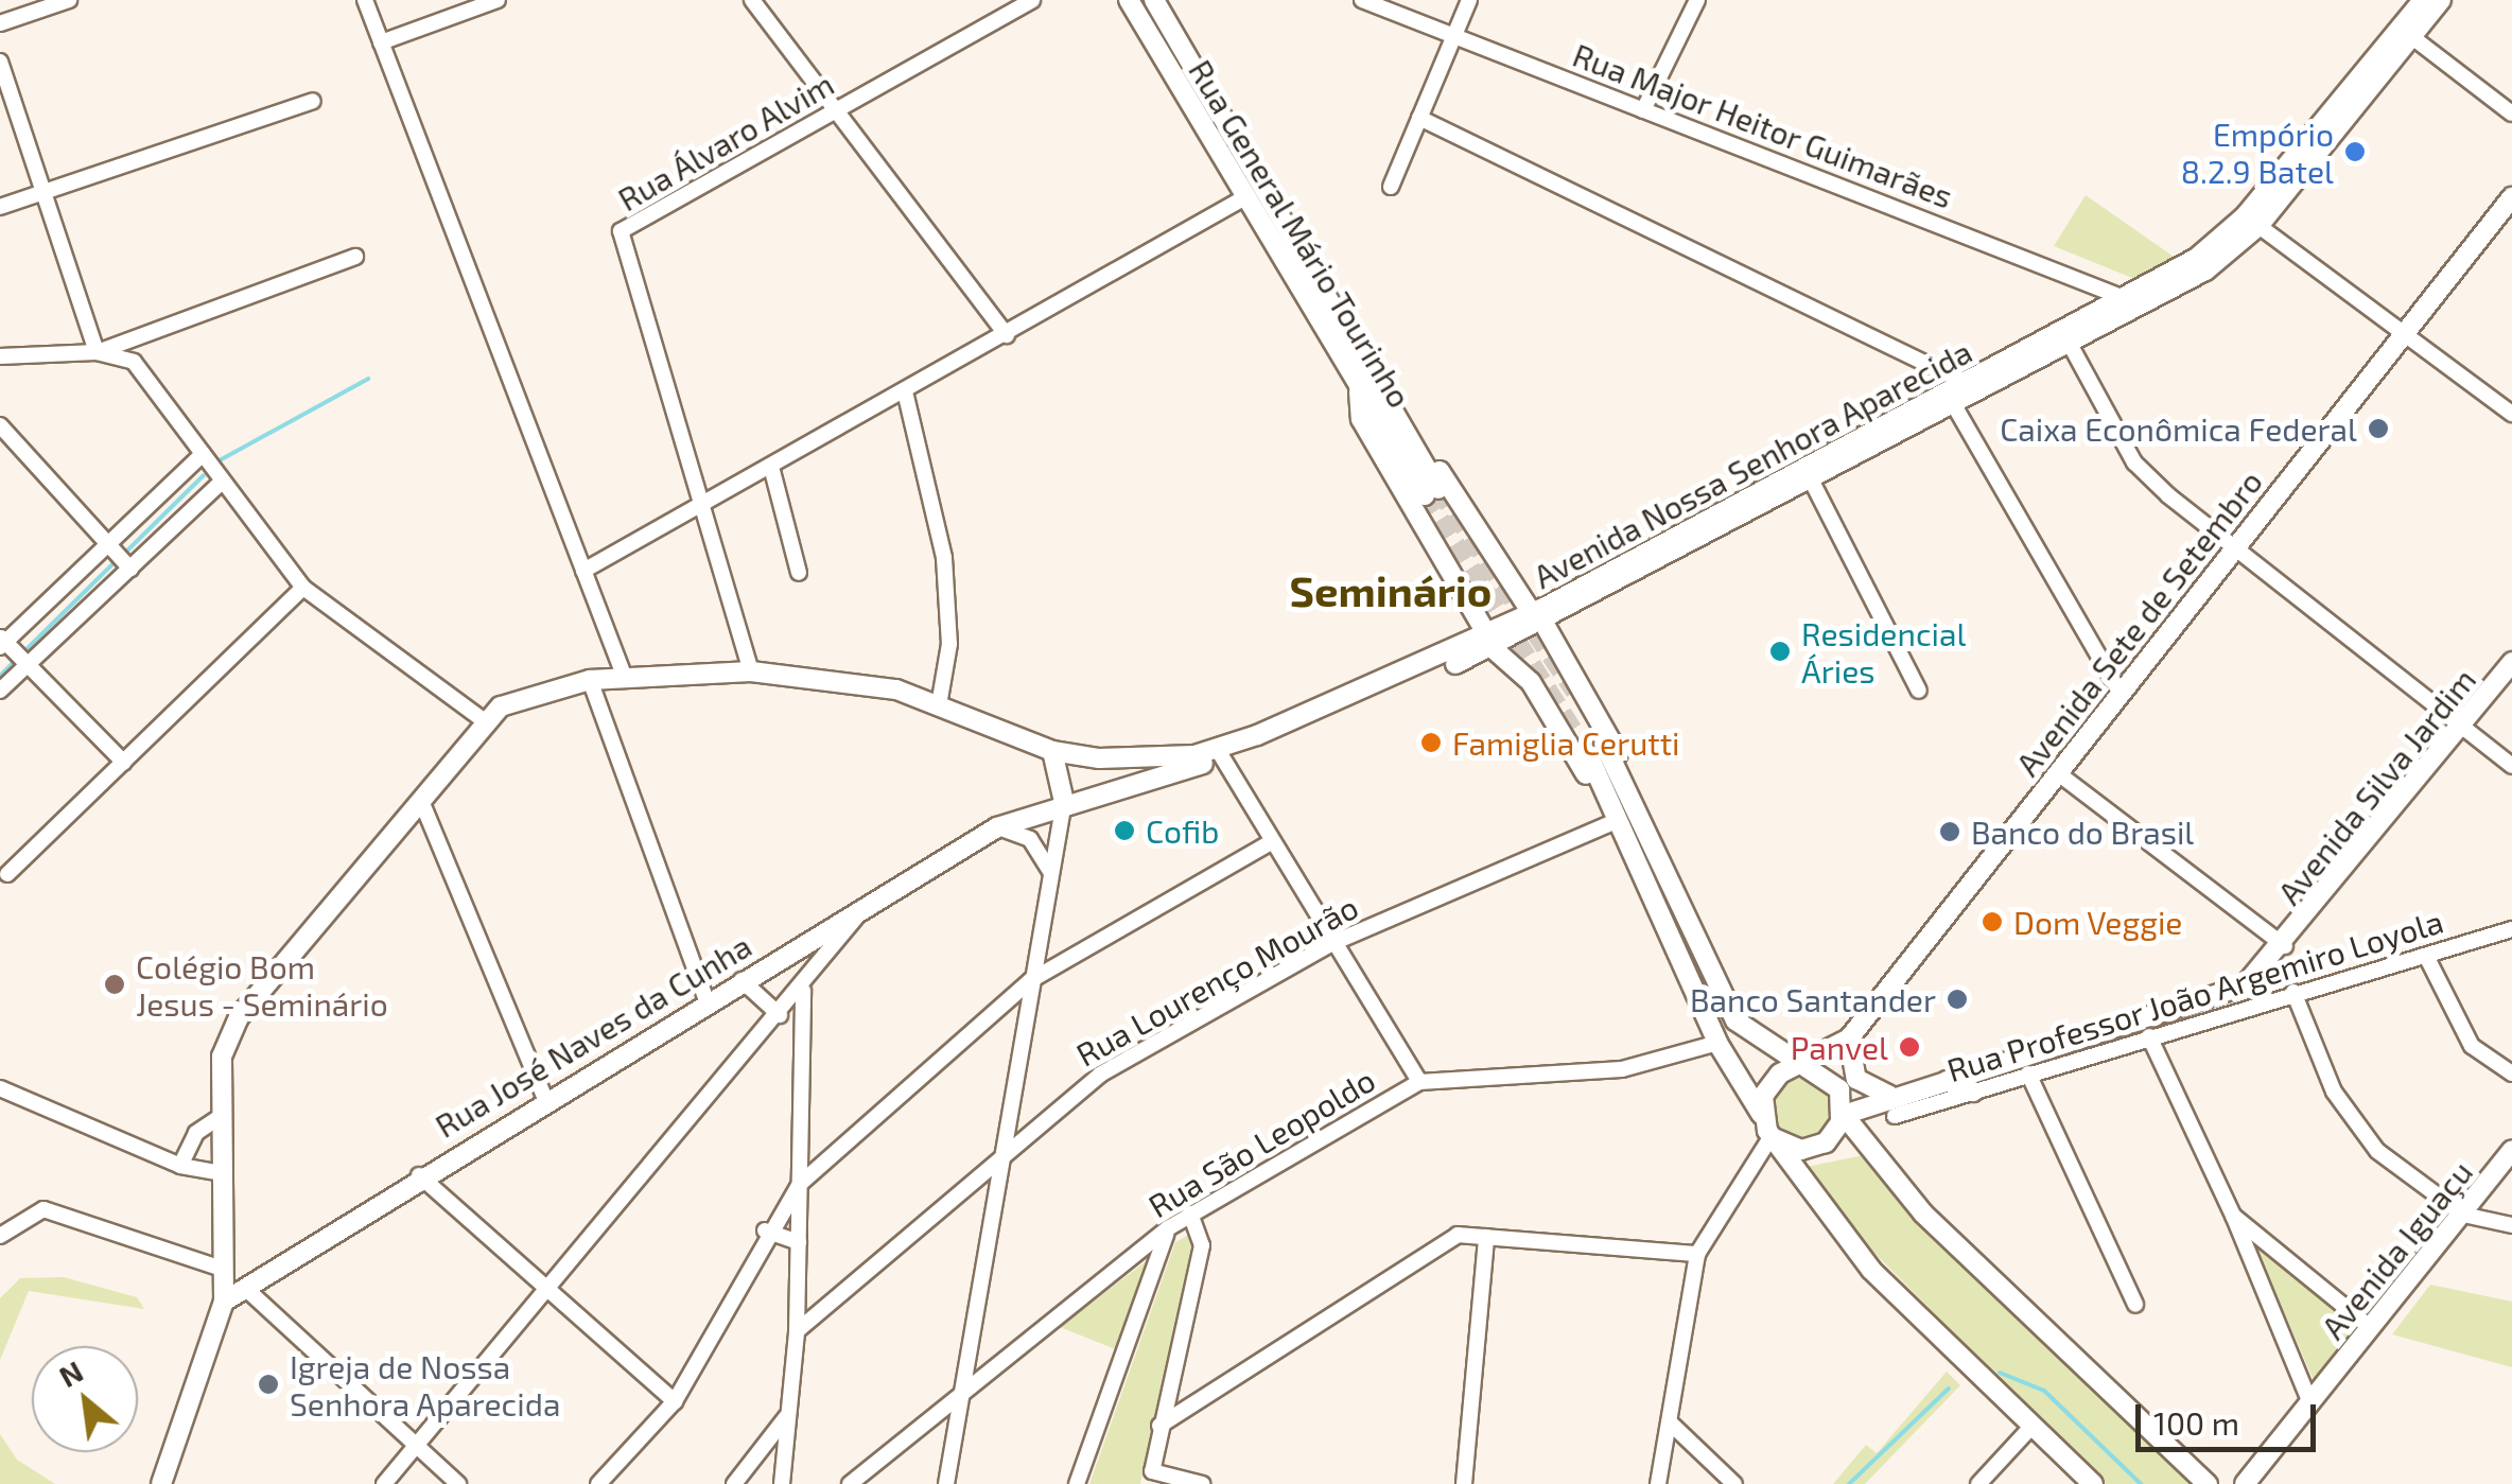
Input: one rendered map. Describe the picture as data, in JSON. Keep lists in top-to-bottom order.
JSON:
{
  "streets": {
    "main road": [
      "Rua General Mário Tourinho",
      "Avenida Nossa Senhora Aparecida",
      "Avenida Sete de Setembro",
      "Avenida Silva Jardim",
      "Rua Professor João Argemiro Loyola",
      "Rua José Naves da Cunha",
      "Avenida Iguaçu"
    ],
    "street": [
      "Rua Major Heitor Guimarães",
      "Rua Álvaro Alvim",
      "Rua Lourenço Mourão",
      "Rua São Leopoldo"
    ]
  },
  "crossings": [
    ["Rua Major Heitor Guimarães", "Avenida Nossa Senhora Aparecida"],
    ["Rua Álvaro Alvim", "Avenida Nossa Senhora Aparecida"],
    ["Avenida Nossa Senhora Aparecida", "Rua José Naves da Cunha"],
    ["Avenida Sete de Setembro", "Rua Professor João Argemiro Loyola"],
    ["Avenida Silva Jardim", "Rua Professor João Argemiro Loyola"]
  ],
  "districts": ["Seminário"],
  "places": [
    "Empório 8.2.9 Batel",
    "Caixa Econômica Federal",
    "Residencial Áries",
    "Famiglia Cerutti",
    "Cofib",
    "Banco do Brasil",
    "Dom Veggie",
    "Colégio Bom Jesus - Seminário",
    "Banco Santander",
    "Panvel",
    "Igreja de Nossa Senhora Aparecida"
  ],
  "scale_bar": "100 m",
  "north": "top left"
}
